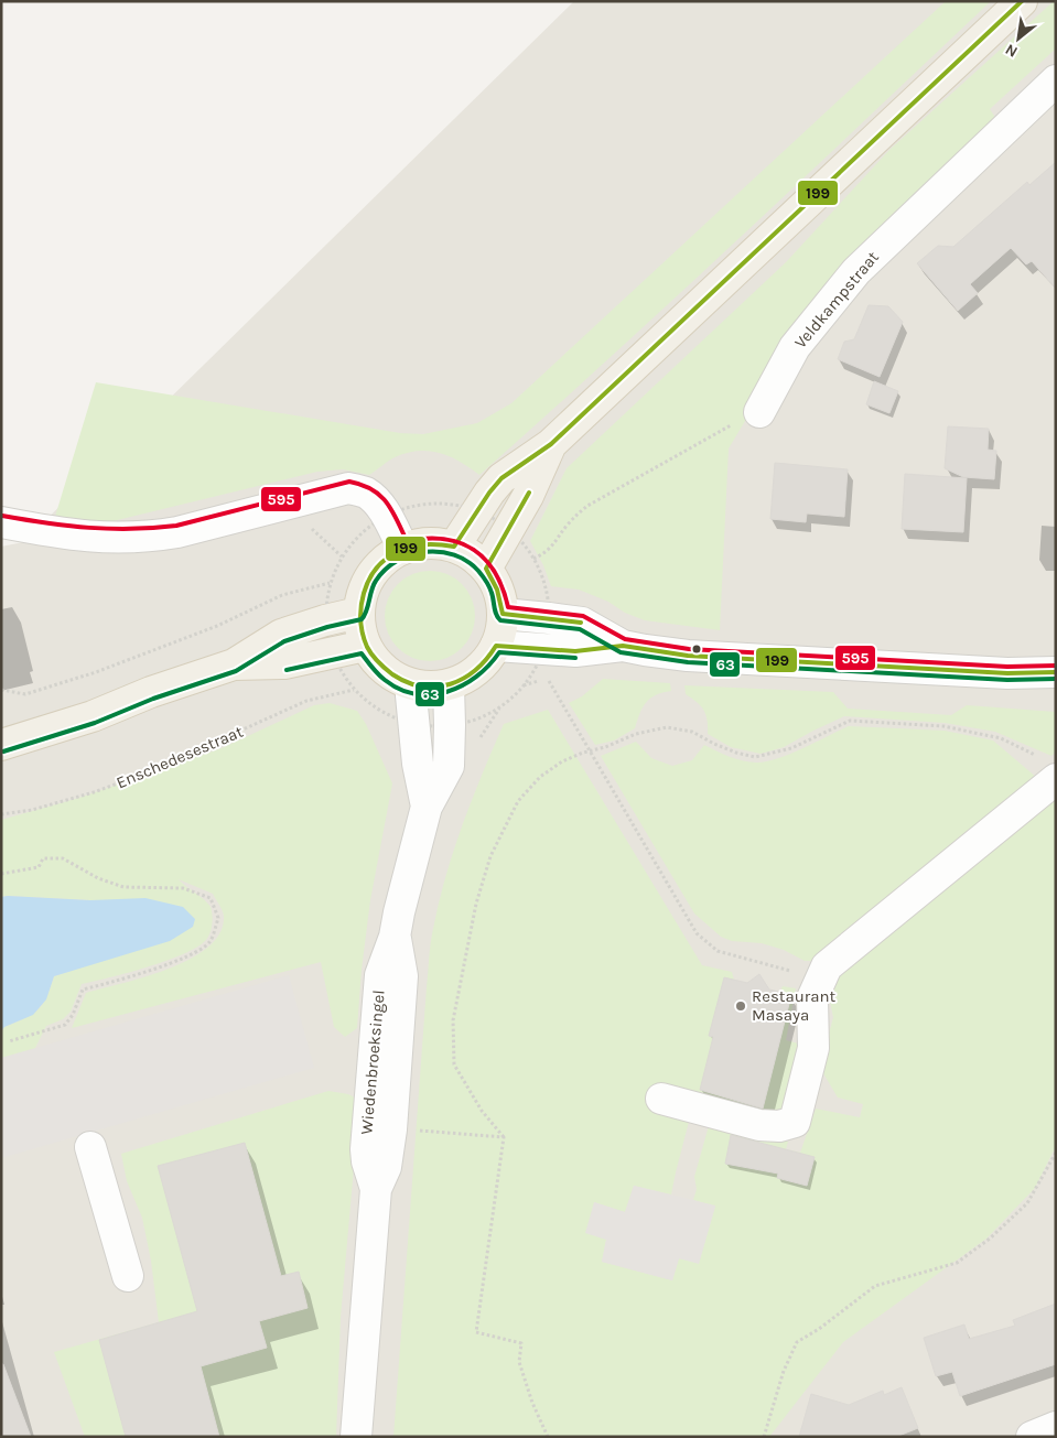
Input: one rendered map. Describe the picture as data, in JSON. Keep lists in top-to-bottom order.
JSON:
{
  "streets": {
    "street": ["Veldkampstraat", "Wiedenbroeksingel"],
    "path": ["Enschedesestraat"]
  },
  "places": ["Restaurant Masaya"],
  "lines": ["transit line 199", "transit line 595", "transit line 63"],
  "north": "bottom left"
}
